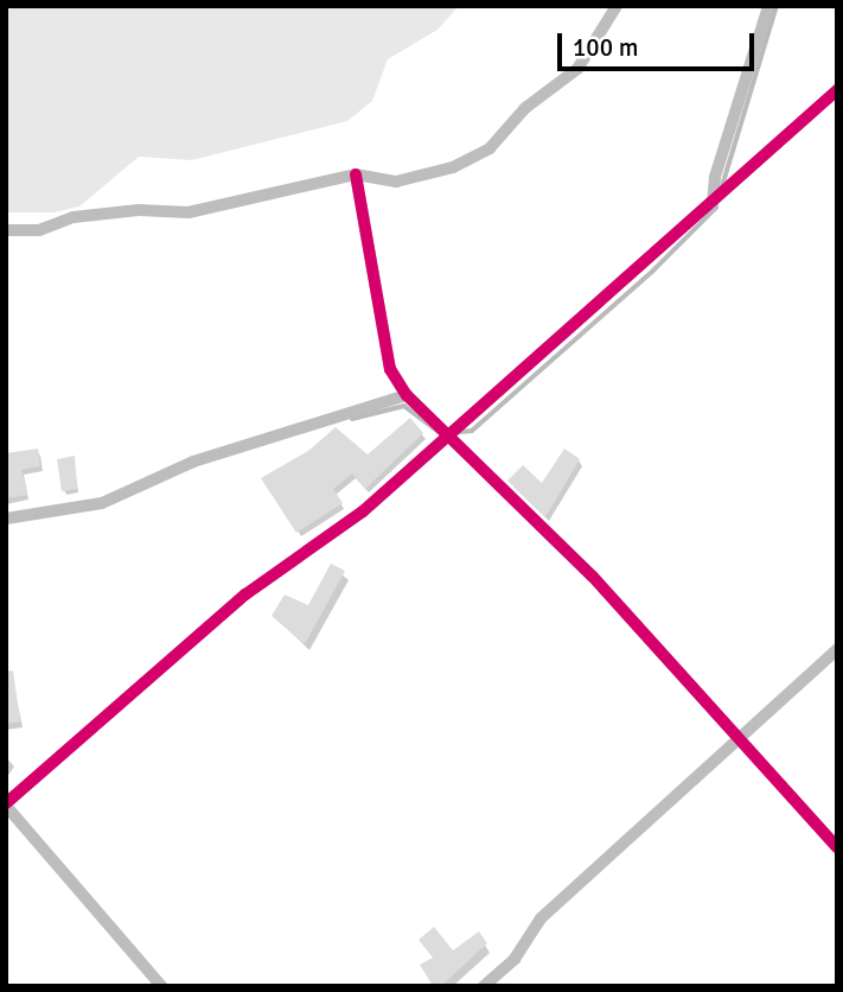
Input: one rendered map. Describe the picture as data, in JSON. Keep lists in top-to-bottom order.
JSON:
{
  "scale_bar": "100 m"
}
